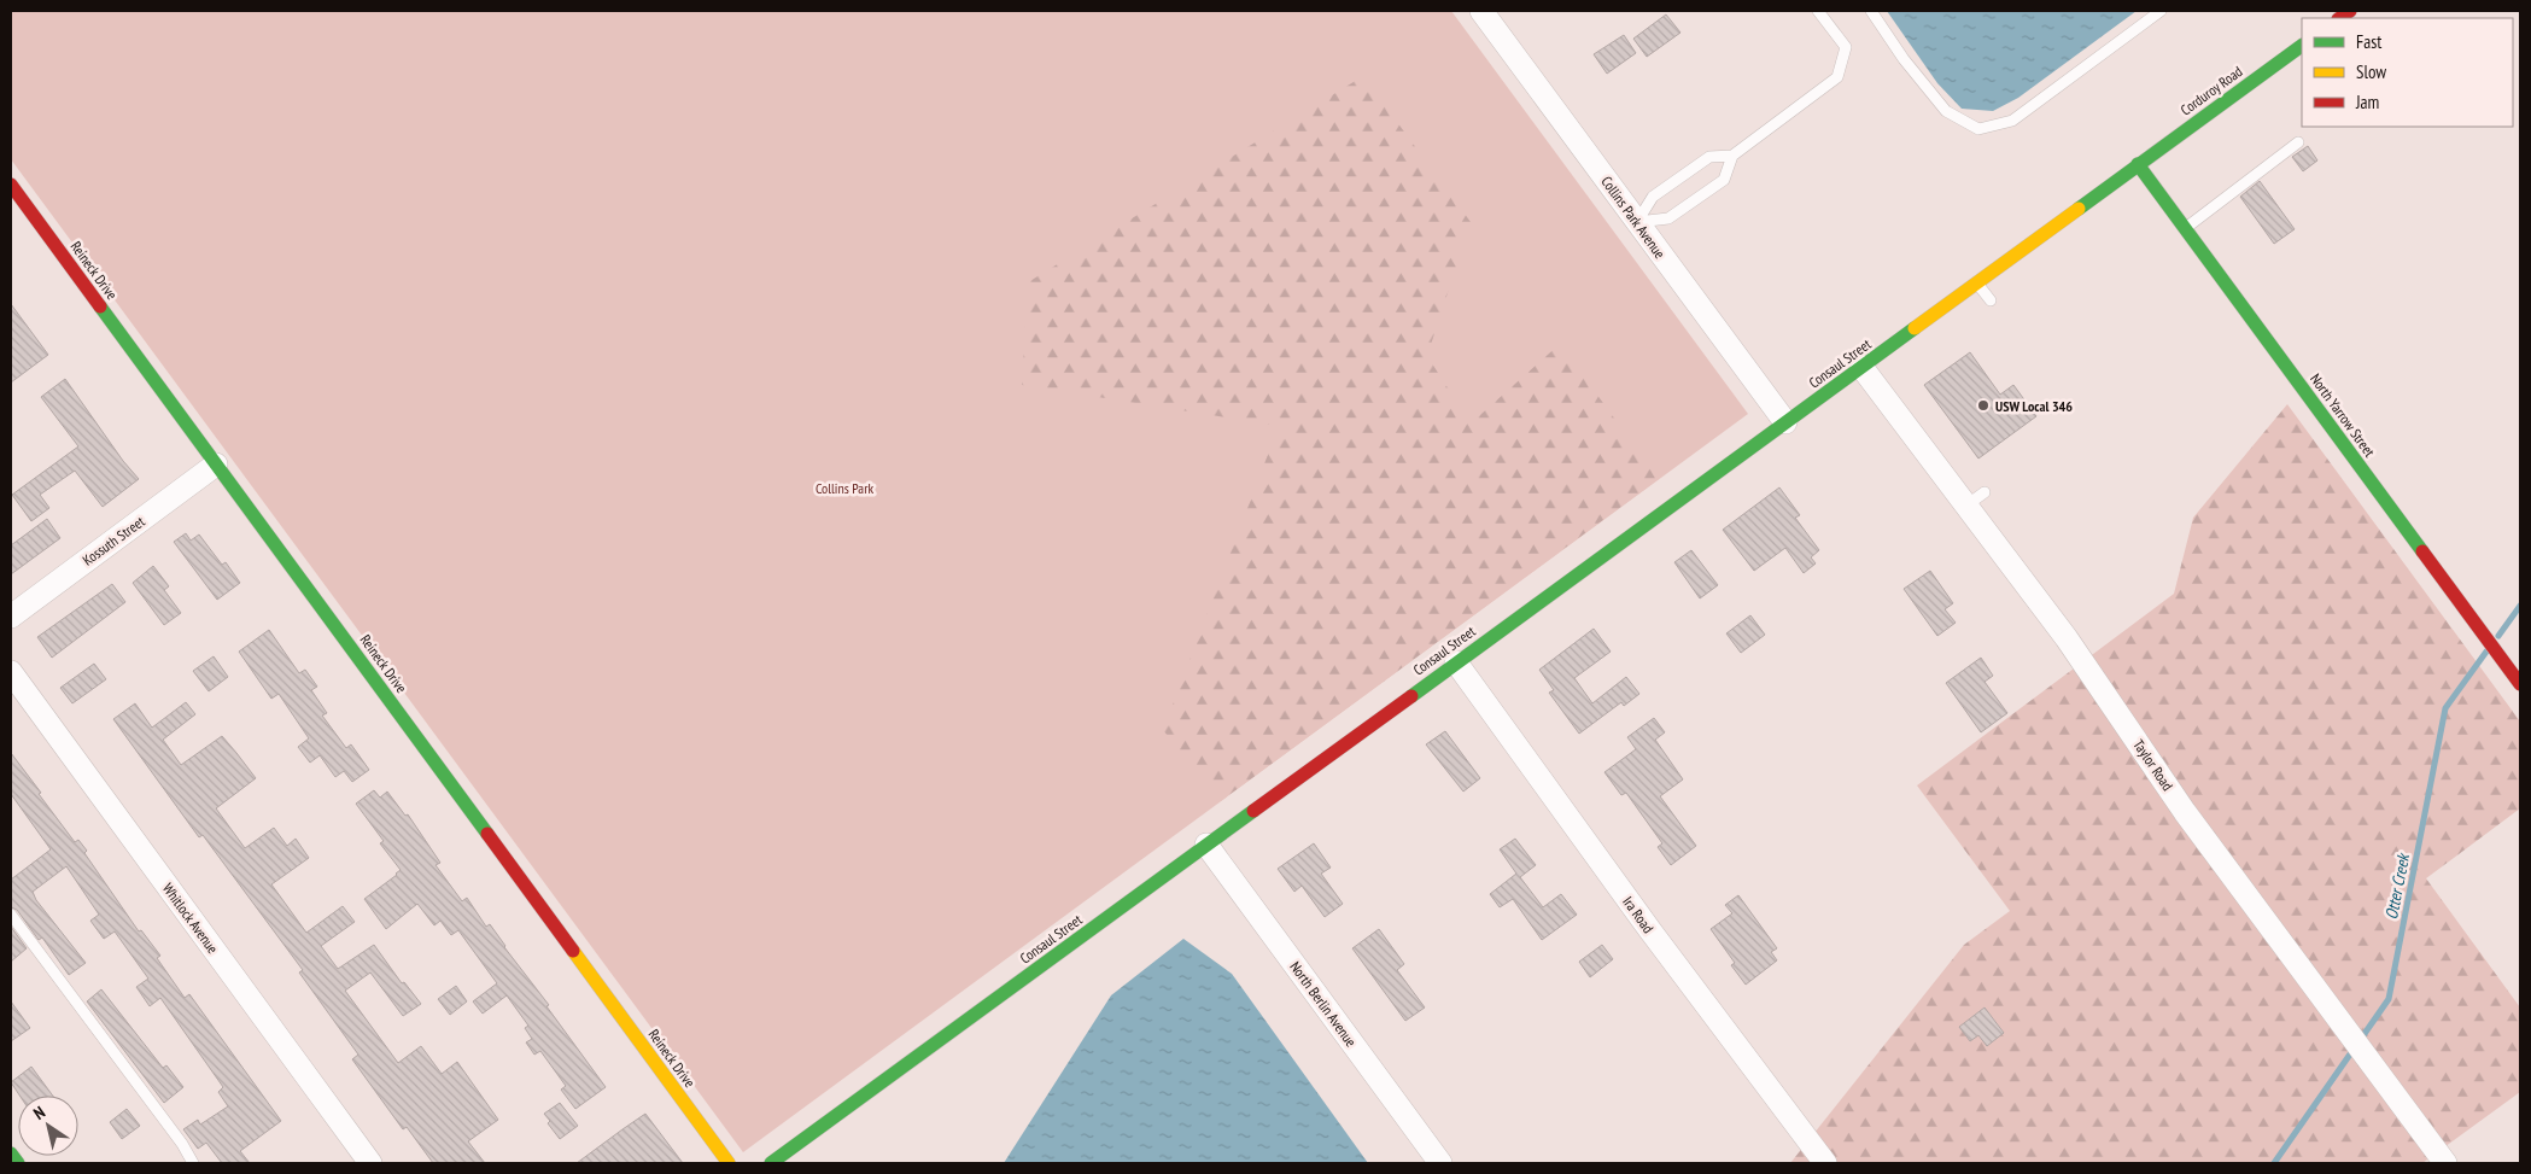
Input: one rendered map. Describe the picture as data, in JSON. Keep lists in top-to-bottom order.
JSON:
{
  "streets": {
    "street": [
      "Corduroy Road",
      "Collins Park Avenue",
      "Reineck Drive",
      "Consaul Street",
      "North Yarrow Street",
      "Kossuth Street",
      "Taylor Road",
      "Ira Road",
      "Whitlock Avenue",
      "North Berlin Avenue"
    ]
  },
  "crossings": [
    ["Corduroy Road", "Consaul Street"],
    ["Corduroy Road", "North Yarrow Street"],
    ["Collins Park Avenue", "Consaul Street"],
    ["Reineck Drive", "Kossuth Street"],
    ["Consaul Street", "North Yarrow Street"],
    ["Consaul Street", "Taylor Road"],
    ["Consaul Street", "Ira Road"],
    ["Consaul Street", "North Berlin Avenue"]
  ],
  "water": ["Otter Creek"],
  "parks": ["Collins Park"],
  "places": ["USW Local 346"],
  "legend": ["Fast", "Slow", "Jam"],
  "north": "top left"
}
